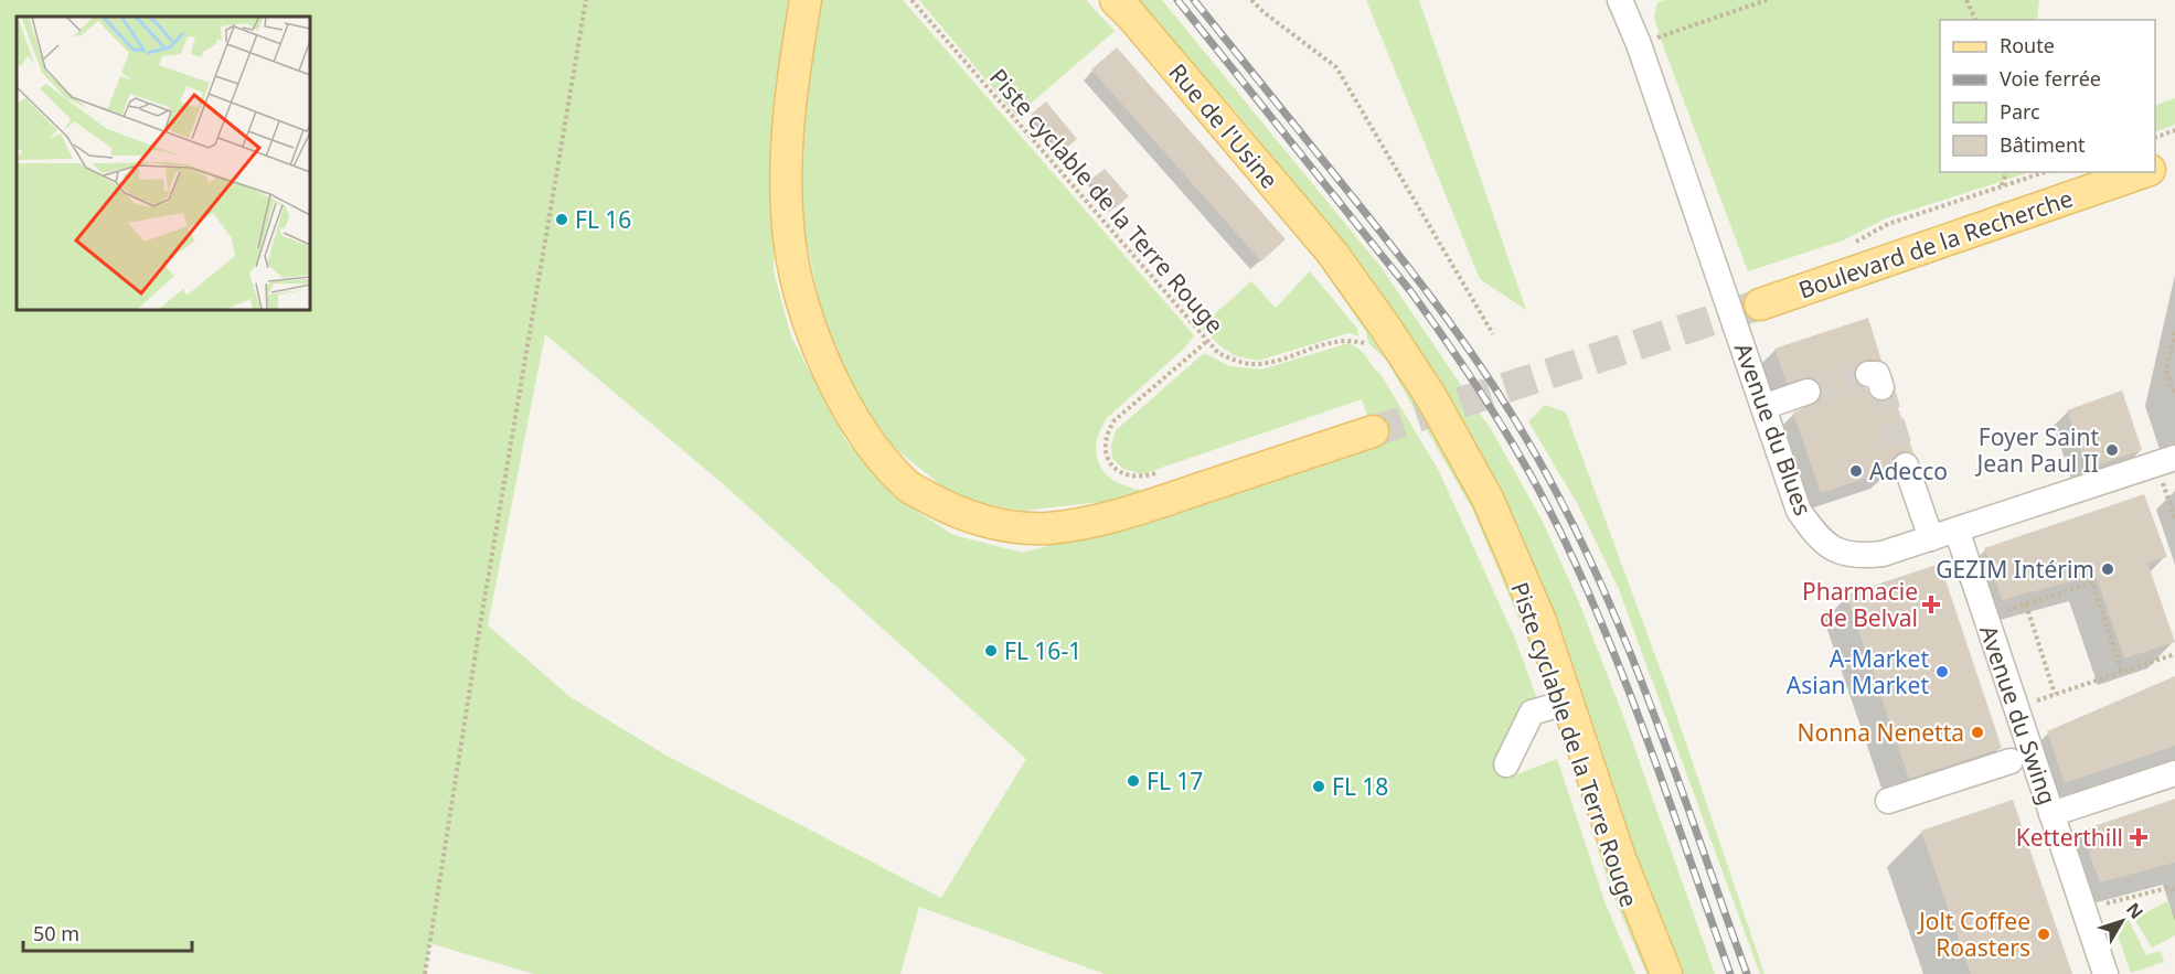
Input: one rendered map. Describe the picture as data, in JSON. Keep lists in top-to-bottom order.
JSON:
{
  "streets": {
    "main road": ["Rue de l'Usine", "Boulevard de la Recherche"],
    "street": ["Avenue du Blues", "Avenue du Swing"],
    "path": ["Piste cyclable de la Terre Rouge"]
  },
  "crossings": [
    ["Avenue du Blues", "Avenue du Swing"]
  ],
  "places": {
    "other": [
      "FL 16",
      "Foyer Saint Jean Paul II",
      "Adecco",
      "GEZIM Intérim",
      "FL 16-1",
      "A-Market Asian Market",
      "Nonna Nenetta",
      "FL 17",
      "FL 18",
      "Jolt Coffee Roasters"
    ],
    "health": ["Pharmacie de Belval", "Ketterthill"]
  },
  "legend": [
    "Route",
    "Voie ferrée",
    "Parc",
    "Bâtiment"
  ],
  "scale_bar": "50 m",
  "north": "top right"
}
